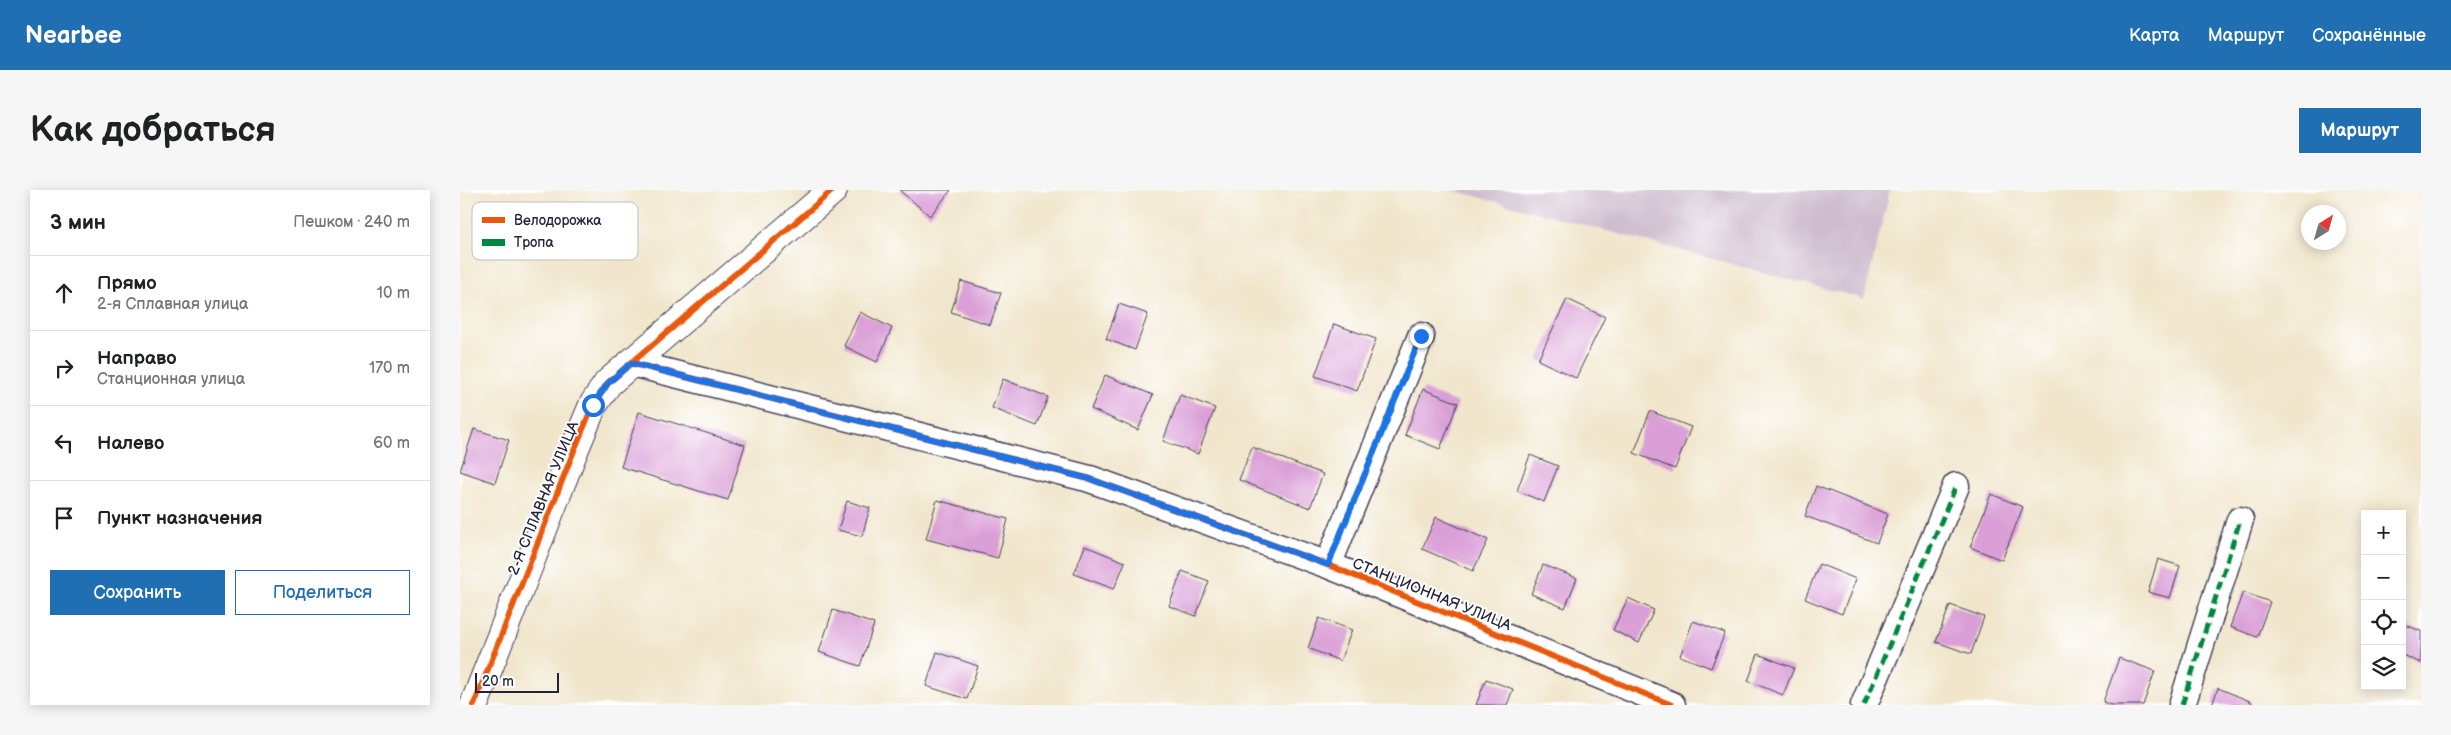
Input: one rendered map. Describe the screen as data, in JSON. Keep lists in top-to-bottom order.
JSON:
{
  "streets": {
    "street": ["2-Я СПЛАВНАЯ УЛИЦА", "СТАНЦИОННАЯ УЛИЦА"]
  },
  "crossings": [
    ["2-Я СПЛАВНАЯ УЛИЦА", "СТАНЦИОННАЯ УЛИЦА"]
  ],
  "legend": ["Велодорожка", "Тропа"],
  "scale_bar": "20 m",
  "north": "top right",
  "page": {
    "header": "Nearbee",
    "nav": ["Карта", "Маршрут", "Сохранённые"],
    "buttons": [
      "Маршрут",
      ["Сохранить", "Поделиться"]
    ],
    "title": "Как добраться",
    "heading": ["3 мин", "Пешком · 240 m"],
    "list": [
      ["Прямо", "2-я Сплавная улица", "10 m"],
      ["Направо", "Станционная улица", "170 m"],
      ["Налево", "60 m"],
      "Пункт назначения"
    ],
    "map_buttons": ["+", "−"],
    "scale": "20 m"
  }
}
